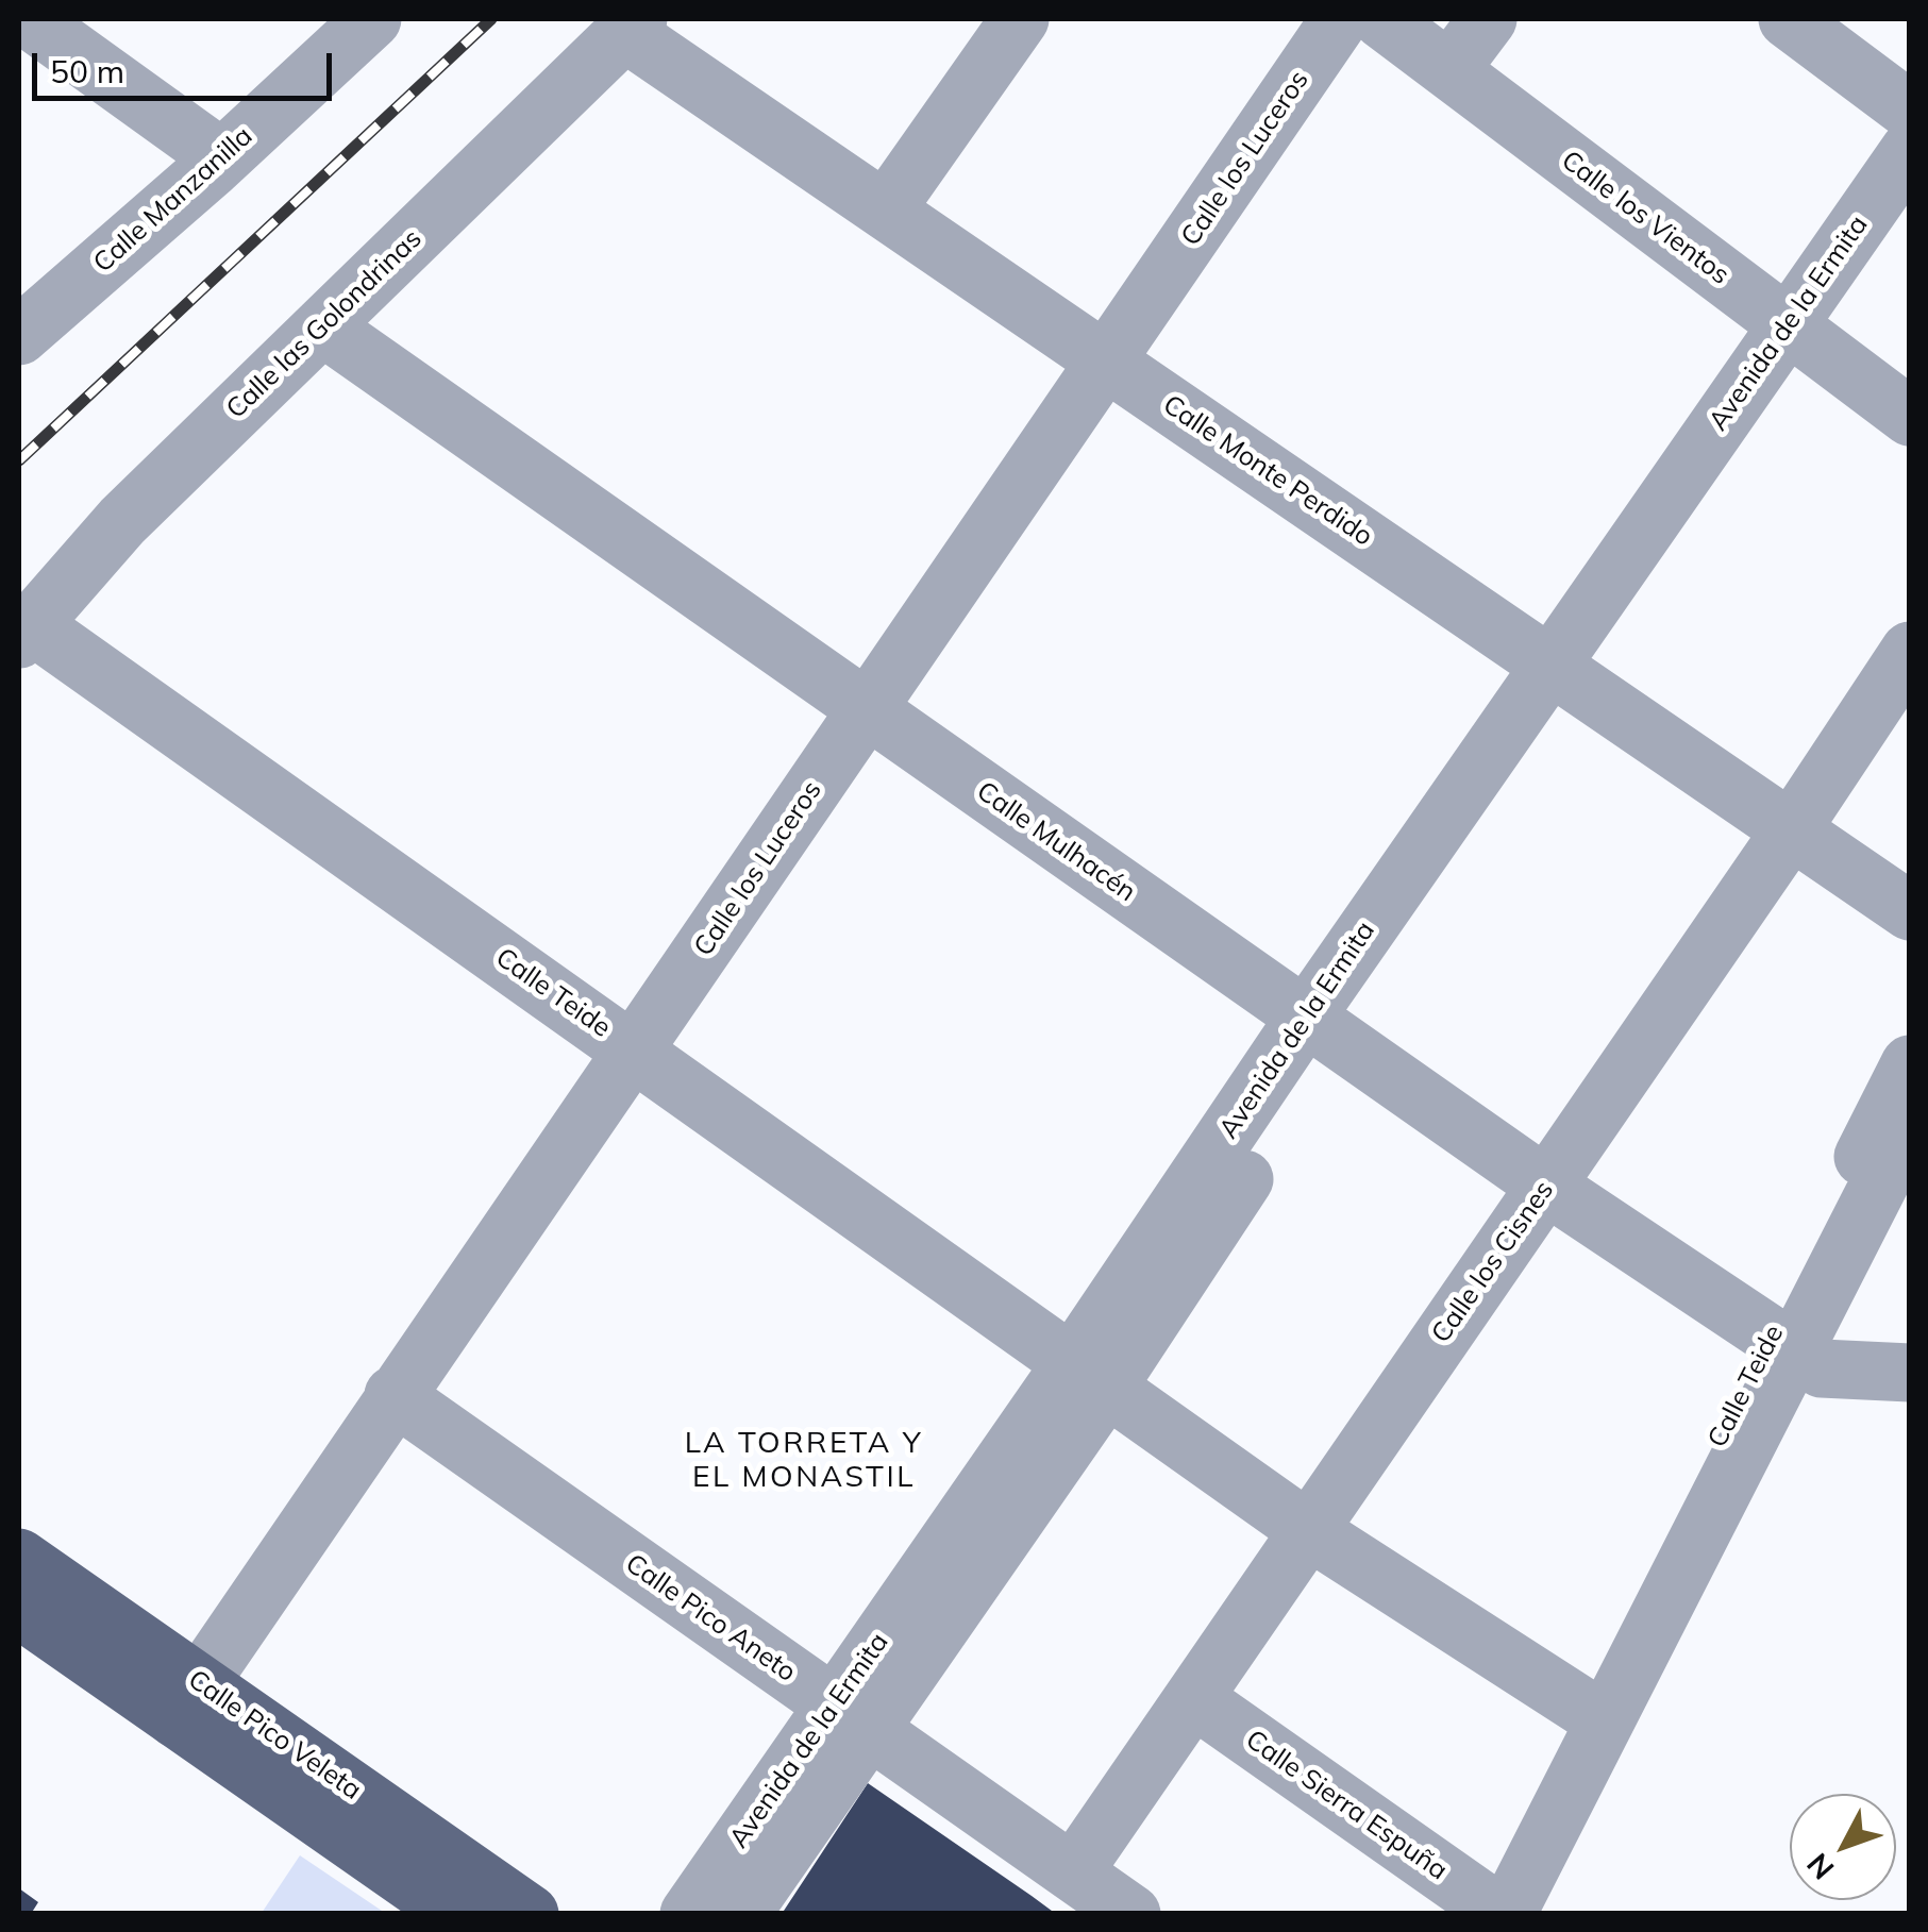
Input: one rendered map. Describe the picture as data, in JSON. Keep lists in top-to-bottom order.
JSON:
{
  "streets": {
    "main road": ["Calle Pico Veleta"],
    "street": [
      "Calle los Luceros",
      "Calle Manzanilla",
      "Calle los Vientos",
      "Avenida de la Ermita",
      "Calle las Golondrinas",
      "Calle Monte Perdido",
      "Calle Mulhacén",
      "Calle Teide",
      "Calle los Cisnes",
      "Calle Pico Aneto",
      "Calle Sierra Espuña"
    ]
  },
  "crossings": [
    ["Calle los Luceros", "Calle Monte Perdido"],
    ["Calle los Luceros", "Calle Mulhacén"],
    ["Calle los Luceros", "Calle Teide"],
    ["Calle los Luceros", "Calle Pico Aneto"],
    ["Calle los Luceros", "Calle Pico Veleta"],
    ["Calle los Vientos", "Avenida de la Ermita"],
    ["Avenida de la Ermita", "Calle Monte Perdido"],
    ["Avenida de la Ermita", "Calle Mulhacén"],
    ["Avenida de la Ermita", "Calle Teide"],
    ["Avenida de la Ermita", "Calle Pico Aneto"],
    ["Calle las Golondrinas", "Calle Monte Perdido"],
    ["Calle las Golondrinas", "Calle Mulhacén"],
    ["Calle las Golondrinas", "Calle Teide"],
    ["Calle Monte Perdido", "Calle los Cisnes"],
    ["Calle Mulhacén", "Calle Teide"],
    ["Calle Mulhacén", "Calle los Cisnes"],
    ["Calle Teide", "Calle los Cisnes"],
    ["Calle los Cisnes", "Calle Pico Aneto"],
    ["Calle los Cisnes", "Calle Sierra Espuña"]
  ],
  "districts": ["LA TORRETA Y EL MONASTIL"],
  "scale_bar": "50 m",
  "north": "bottom left"
}
